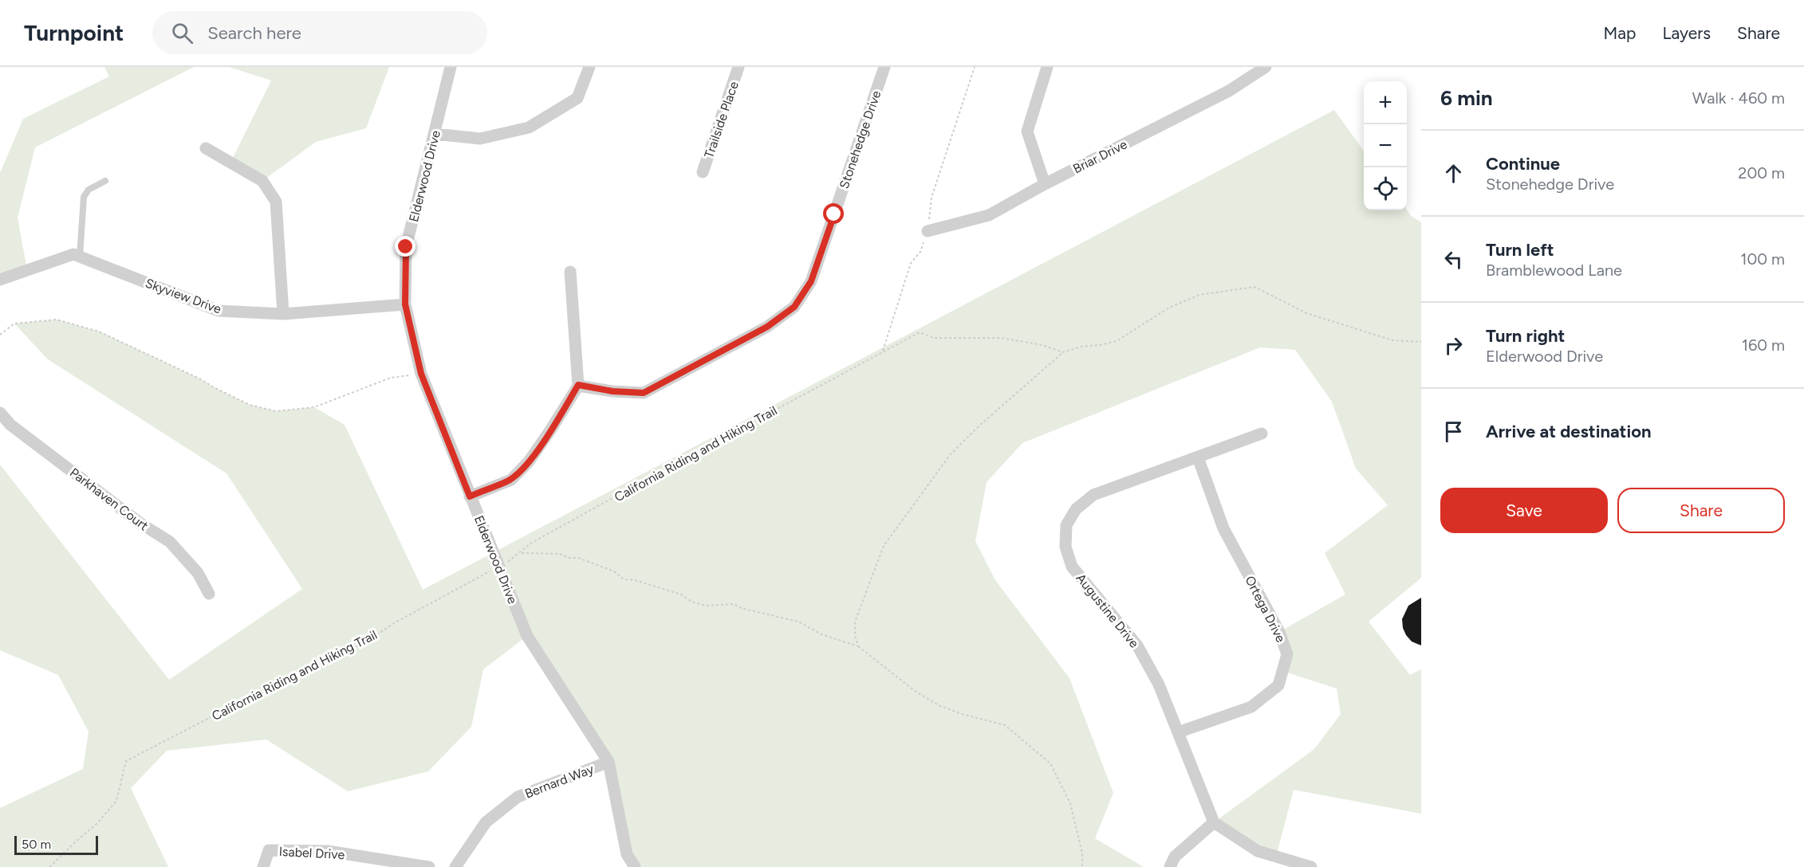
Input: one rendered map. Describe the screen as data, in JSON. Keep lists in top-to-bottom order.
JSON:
{
  "streets": {
    "street": [
      "Trailside Place",
      "Stonehedge Drive",
      "Briar Drive",
      "Elderwood Drive",
      "Skyview Drive",
      "Parkhaven Court",
      "Ortega Drive",
      "Augustine Drive",
      "Bernard Way",
      "Isabel Drive"
    ],
    "path": ["California Riding and Hiking Trail"]
  },
  "crossings": [
    ["Elderwood Drive", "Skyview Drive"],
    ["Elderwood Drive", "California Riding and Hiking Trail"],
    ["Elderwood Drive", "Bernard Way"],
    ["Ortega Drive", "Augustine Drive"]
  ],
  "scale_bar": "50 m",
  "page": {
    "header": "Turnpoint",
    "search": "Search here",
    "nav": ["Map", "Layers", "Share"],
    "heading": ["6 min", "Walk · 460 m"],
    "map_buttons": ["+", "−"],
    "list": [
      ["Continue", "Stonehedge Drive", "200 m"],
      ["Turn left", "Bramblewood Lane", "100 m"],
      ["Turn right", "Elderwood Drive", "160 m"],
      "Arrive at destination"
    ],
    "buttons": ["Save", "Share"],
    "scale": "50 m"
  }
}
